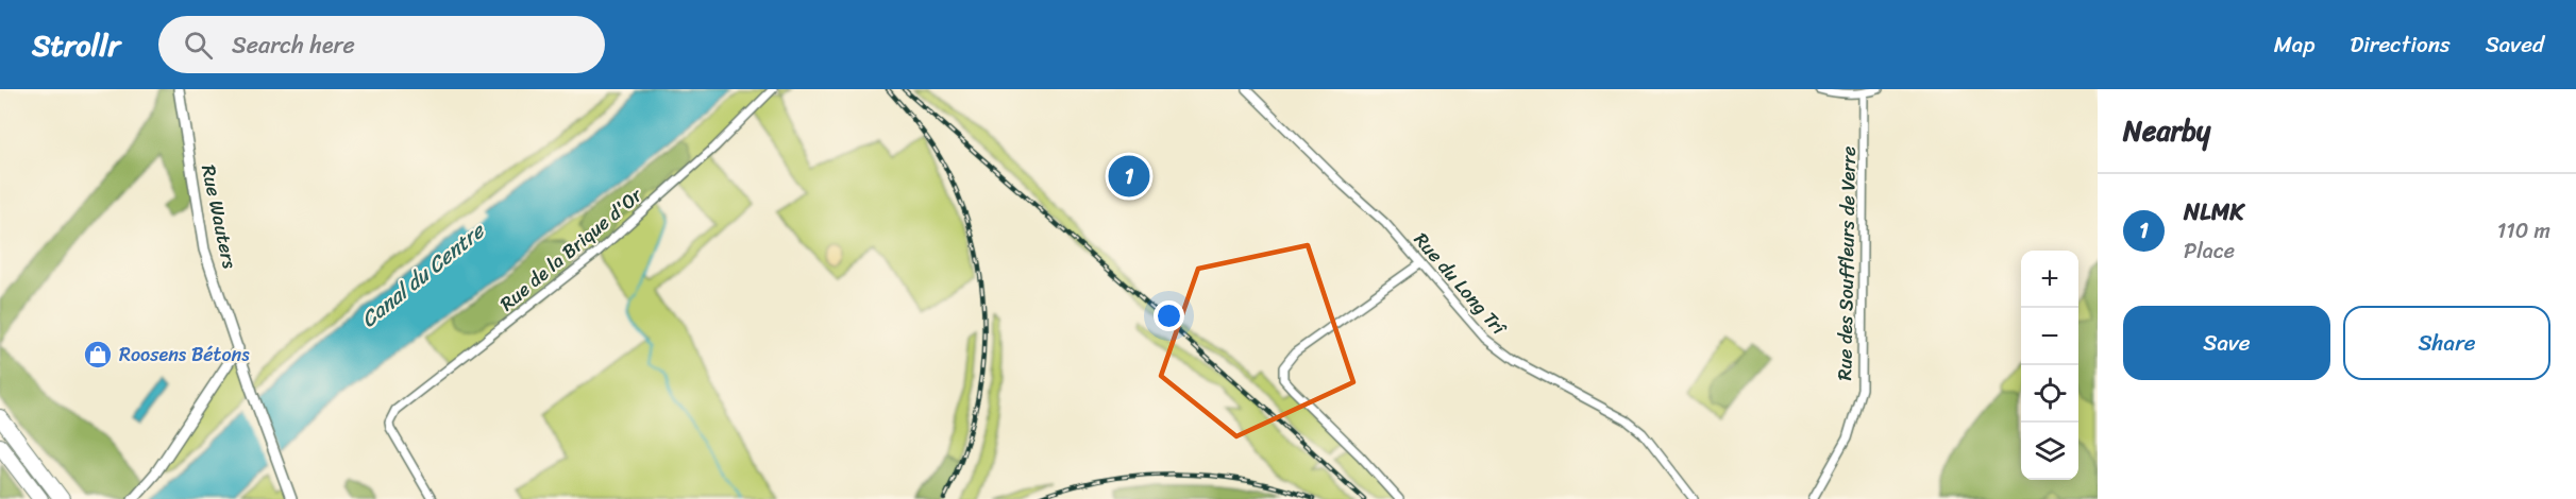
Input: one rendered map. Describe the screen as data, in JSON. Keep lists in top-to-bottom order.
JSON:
{
  "streets": {
    "street": [
      "Rue Wauters",
      "Rue de la Brique d'Or",
      "Rue des Souffleurs de Verre",
      "Rue du Long Trî"
    ]
  },
  "water": ["Canal du Centre"],
  "places": {
    "shop": ["Roosens Bétons"]
  },
  "page": {
    "header": "Strollr",
    "search": "Search here",
    "nav": ["Map", "Directions", "Saved"],
    "heading": "Nearby",
    "pins": "1",
    "list": [
      {
        "mark": "1",
        "name": "NLMK",
        "note": "Place",
        "value": "110 m"
      }
    ],
    "map_buttons": ["+", "−"],
    "buttons": ["Save", "Share"]
  }
}
